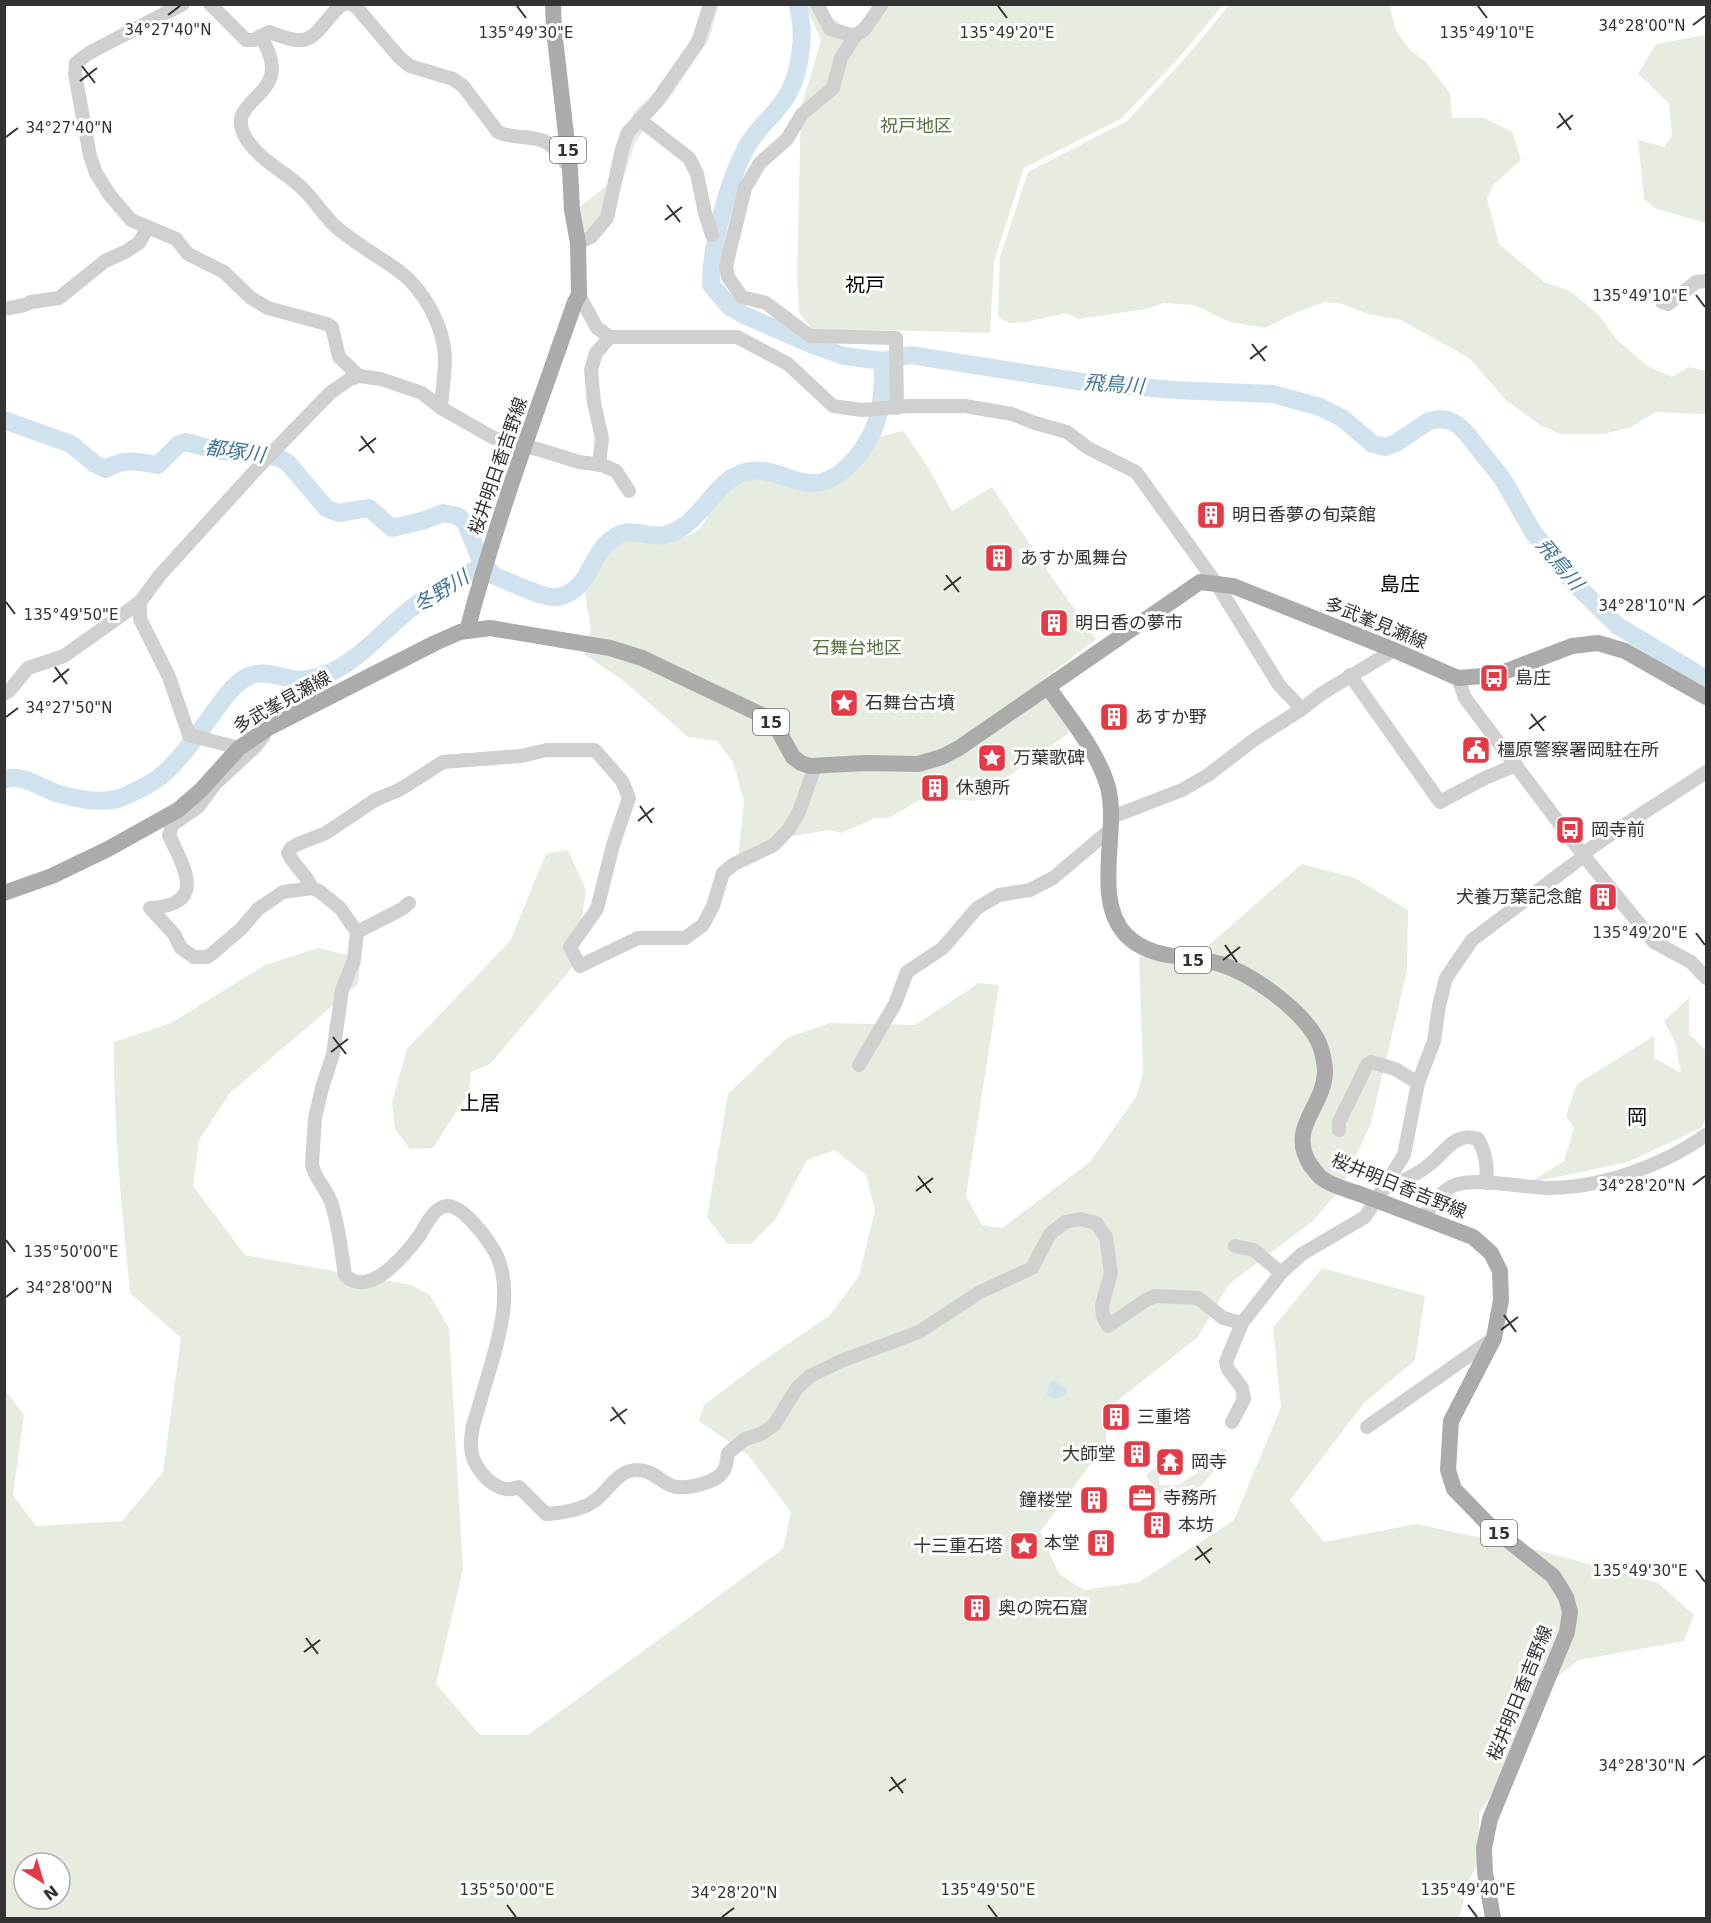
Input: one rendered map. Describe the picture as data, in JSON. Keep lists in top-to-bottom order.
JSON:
{
  "streets": {
    "main road": ["15", "桜井明日香吉野線", "多武峯見瀬線"]
  },
  "crossings": [
    ["15", "桜井明日香吉野線"],
    ["15", "多武峯見瀬線"],
    ["桜井明日香吉野線", "多武峯見瀬線"]
  ],
  "districts": [
    "祝戸",
    "島庄",
    "上居",
    "岡"
  ],
  "water": ["飛鳥川", "都塚川", "冬野川"],
  "parks": ["祝戸地区", "石舞台地区"],
  "places": {
    "building": [
      "明日香夢の旬菜館",
      "あすか風舞台",
      "明日香の夢市",
      "あすか野",
      "休憩所",
      "犬養万葉記念館",
      "三重塔",
      "大師堂",
      "鐘楼堂",
      "本坊",
      "本堂",
      "奥の院石窟"
    ],
    "bus stop": ["島庄", "岡寺前"],
    "place": ["石舞台古墳", "万葉歌碑", "十三重石塔"],
    "public building": ["橿原警察署岡駐在所"],
    "temple": ["岡寺"],
    "office": ["寺務所"]
  },
  "north": "bottom right",
  "coordinates": [
    "34°28'00\"N",
    "34°27'40\"N",
    "135°49'30\"E",
    "135°49'20\"E",
    "135°49'10\"E",
    "34°28'10\"N",
    "135°49'50\"E",
    "34°27'50\"N",
    "34°28'20\"N",
    "135°50'00\"E",
    "34°28'30\"N",
    "135°49'40\"E"
  ]
}
